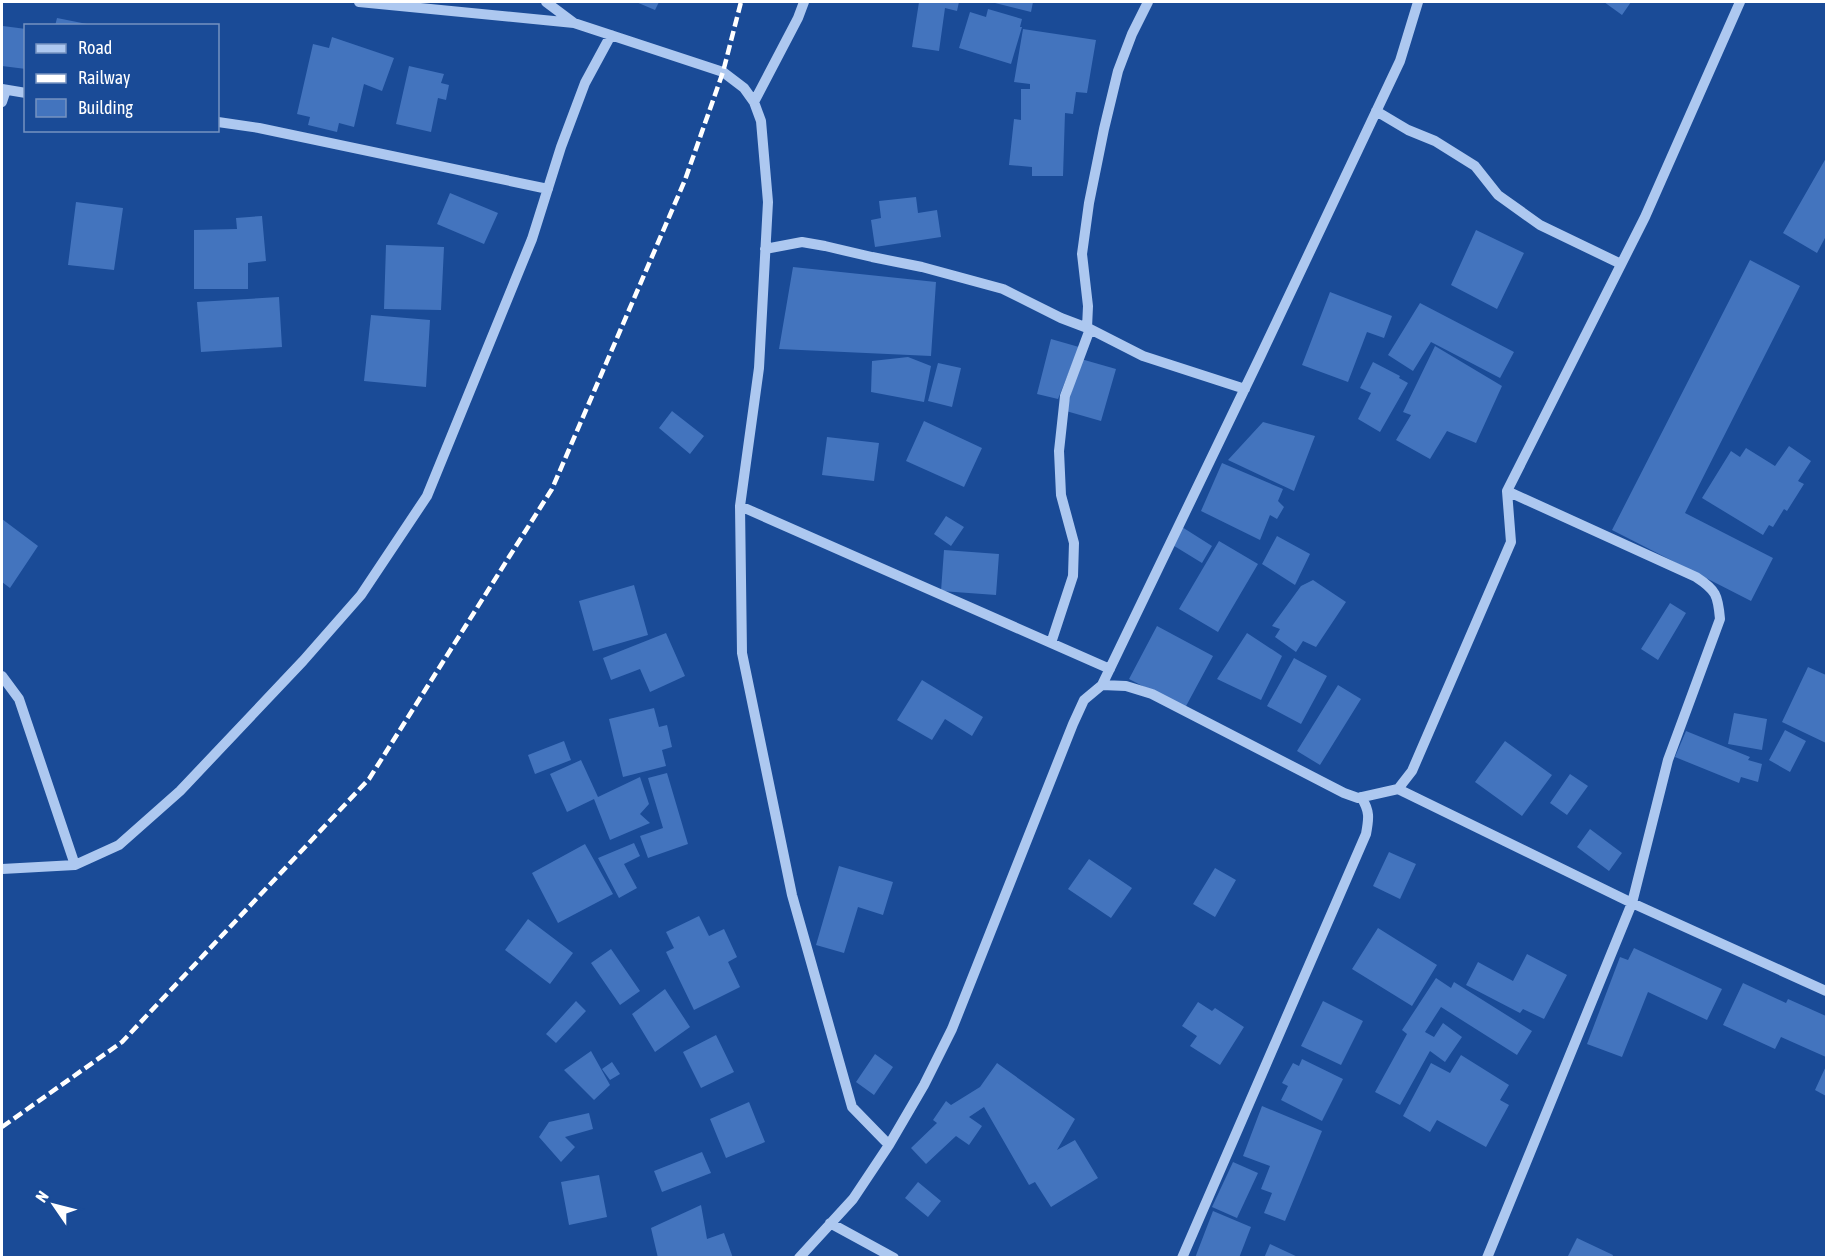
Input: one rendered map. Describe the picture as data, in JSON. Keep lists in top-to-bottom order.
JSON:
{
  "legend": ["Road", "Railway", "Building"],
  "north": "top left"
}
